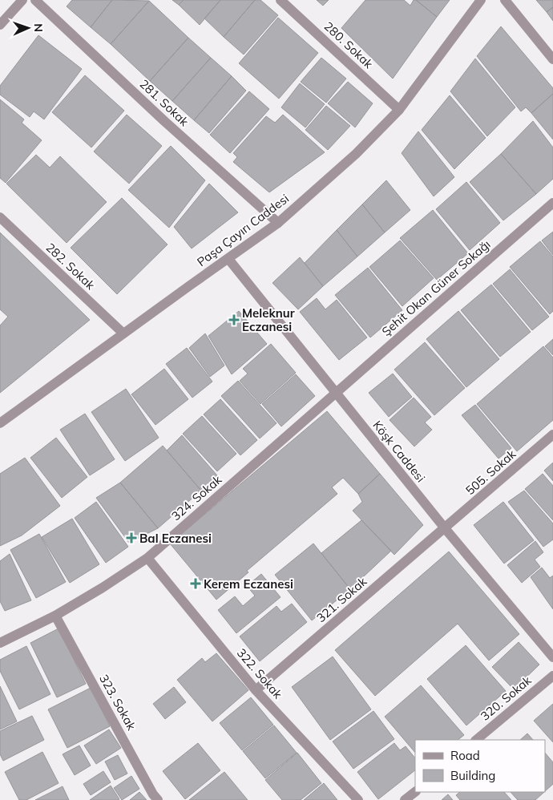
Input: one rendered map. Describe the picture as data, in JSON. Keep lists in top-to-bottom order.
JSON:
{
  "streets": {
    "street": [
      "280. Sokak",
      "281. Sokak",
      "Paşa Çayırı Caddesi",
      "282. Sokak",
      "Şehit Okan Güner Sokağı",
      "Köşk Caddesi",
      "505. Sokak",
      "324. Sokak",
      "321. Sokak",
      "322. Sokak",
      "320. Sokak",
      "323. Sokak"
    ]
  },
  "crossings": [
    ["280. Sokak", "Paşa Çayırı Caddesi"],
    ["281. Sokak", "Paşa Çayırı Caddesi"],
    ["Paşa Çayırı Caddesi", "282. Sokak"],
    ["Paşa Çayırı Caddesi", "Köşk Caddesi"],
    ["Şehit Okan Güner Sokağı", "Köşk Caddesi"],
    ["Şehit Okan Güner Sokağı", "324. Sokak"],
    ["Köşk Caddesi", "505. Sokak"],
    ["Köşk Caddesi", "324. Sokak"],
    ["Köşk Caddesi", "321. Sokak"],
    ["505. Sokak", "321. Sokak"],
    ["324. Sokak", "322. Sokak"],
    ["324. Sokak", "323. Sokak"],
    ["321. Sokak", "322. Sokak"]
  ],
  "places": {
    "health": ["Meleknur Eczanesi", "Bal Eczanesi", "Kerem Eczanesi"]
  },
  "legend": ["Road", "Building"],
  "north": "right"
}
